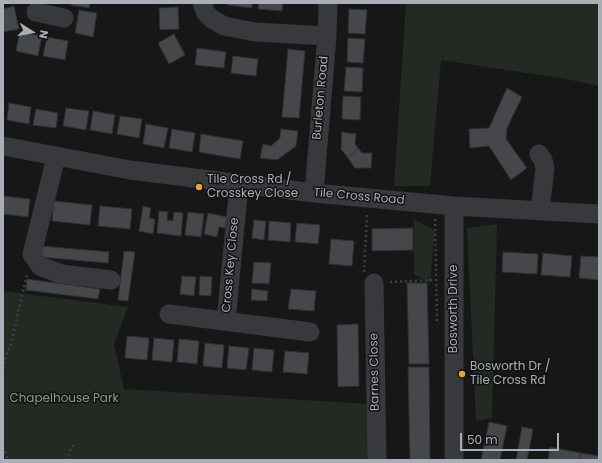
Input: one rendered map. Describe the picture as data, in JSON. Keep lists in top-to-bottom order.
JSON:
{
  "streets": {
    "street": [
      "Burleton Road",
      "Tile Cross Road",
      "Cross Key Close",
      "Bosworth Drive",
      "Barnes Close"
    ]
  },
  "crossings": [
    ["Burleton Road", "Tile Cross Road"],
    ["Tile Cross Road", "Cross Key Close"],
    ["Tile Cross Road", "Bosworth Drive"]
  ],
  "parks": ["Chapelhouse Park"],
  "places": ["Tile Cross Rd / Crosskey Close", "Bosworth Dr / Tile Cross Rd"],
  "scale_bar": "50 m",
  "north": "right"
}
